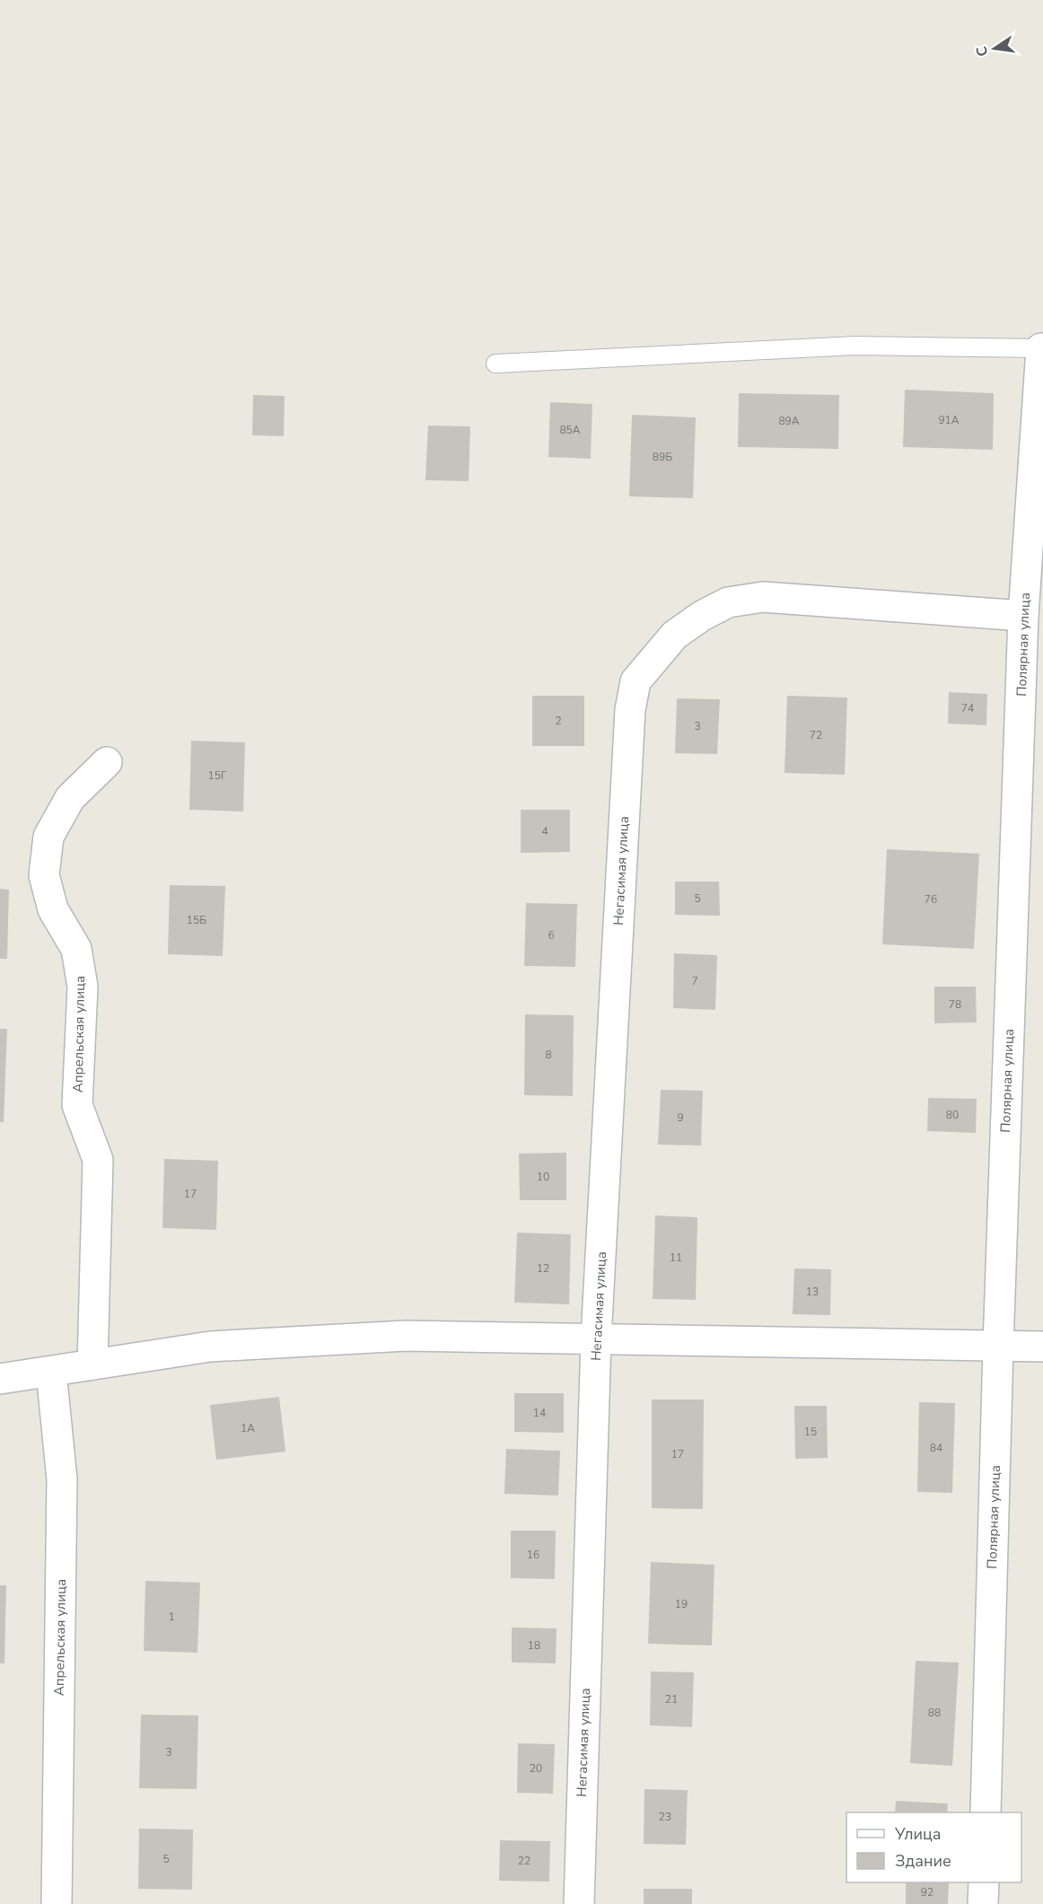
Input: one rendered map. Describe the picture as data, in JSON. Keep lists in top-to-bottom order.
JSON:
{
  "streets": {
    "street": ["Полярная улица", "Негасимая улица", "Апрельская улица"]
  },
  "crossings": [
    ["Полярная улица", "Негасимая улица"]
  ],
  "house_numbers": [
    "91А",
    "89А",
    "85А",
    "89Б",
    "74",
    "2",
    "3",
    "72",
    "15Г",
    "4",
    "5",
    "76",
    "15Б",
    "6",
    "7",
    "78",
    "8",
    "80",
    "9",
    "10",
    "17",
    "11",
    "12",
    "13",
    "14",
    "1А",
    "15",
    "84",
    "17",
    "16",
    "19",
    "1",
    "18",
    "21",
    "88",
    "3",
    "20",
    "23",
    "5",
    "22",
    "92"
  ],
  "legend": ["Улица", "Здание"],
  "north": "left"
}
